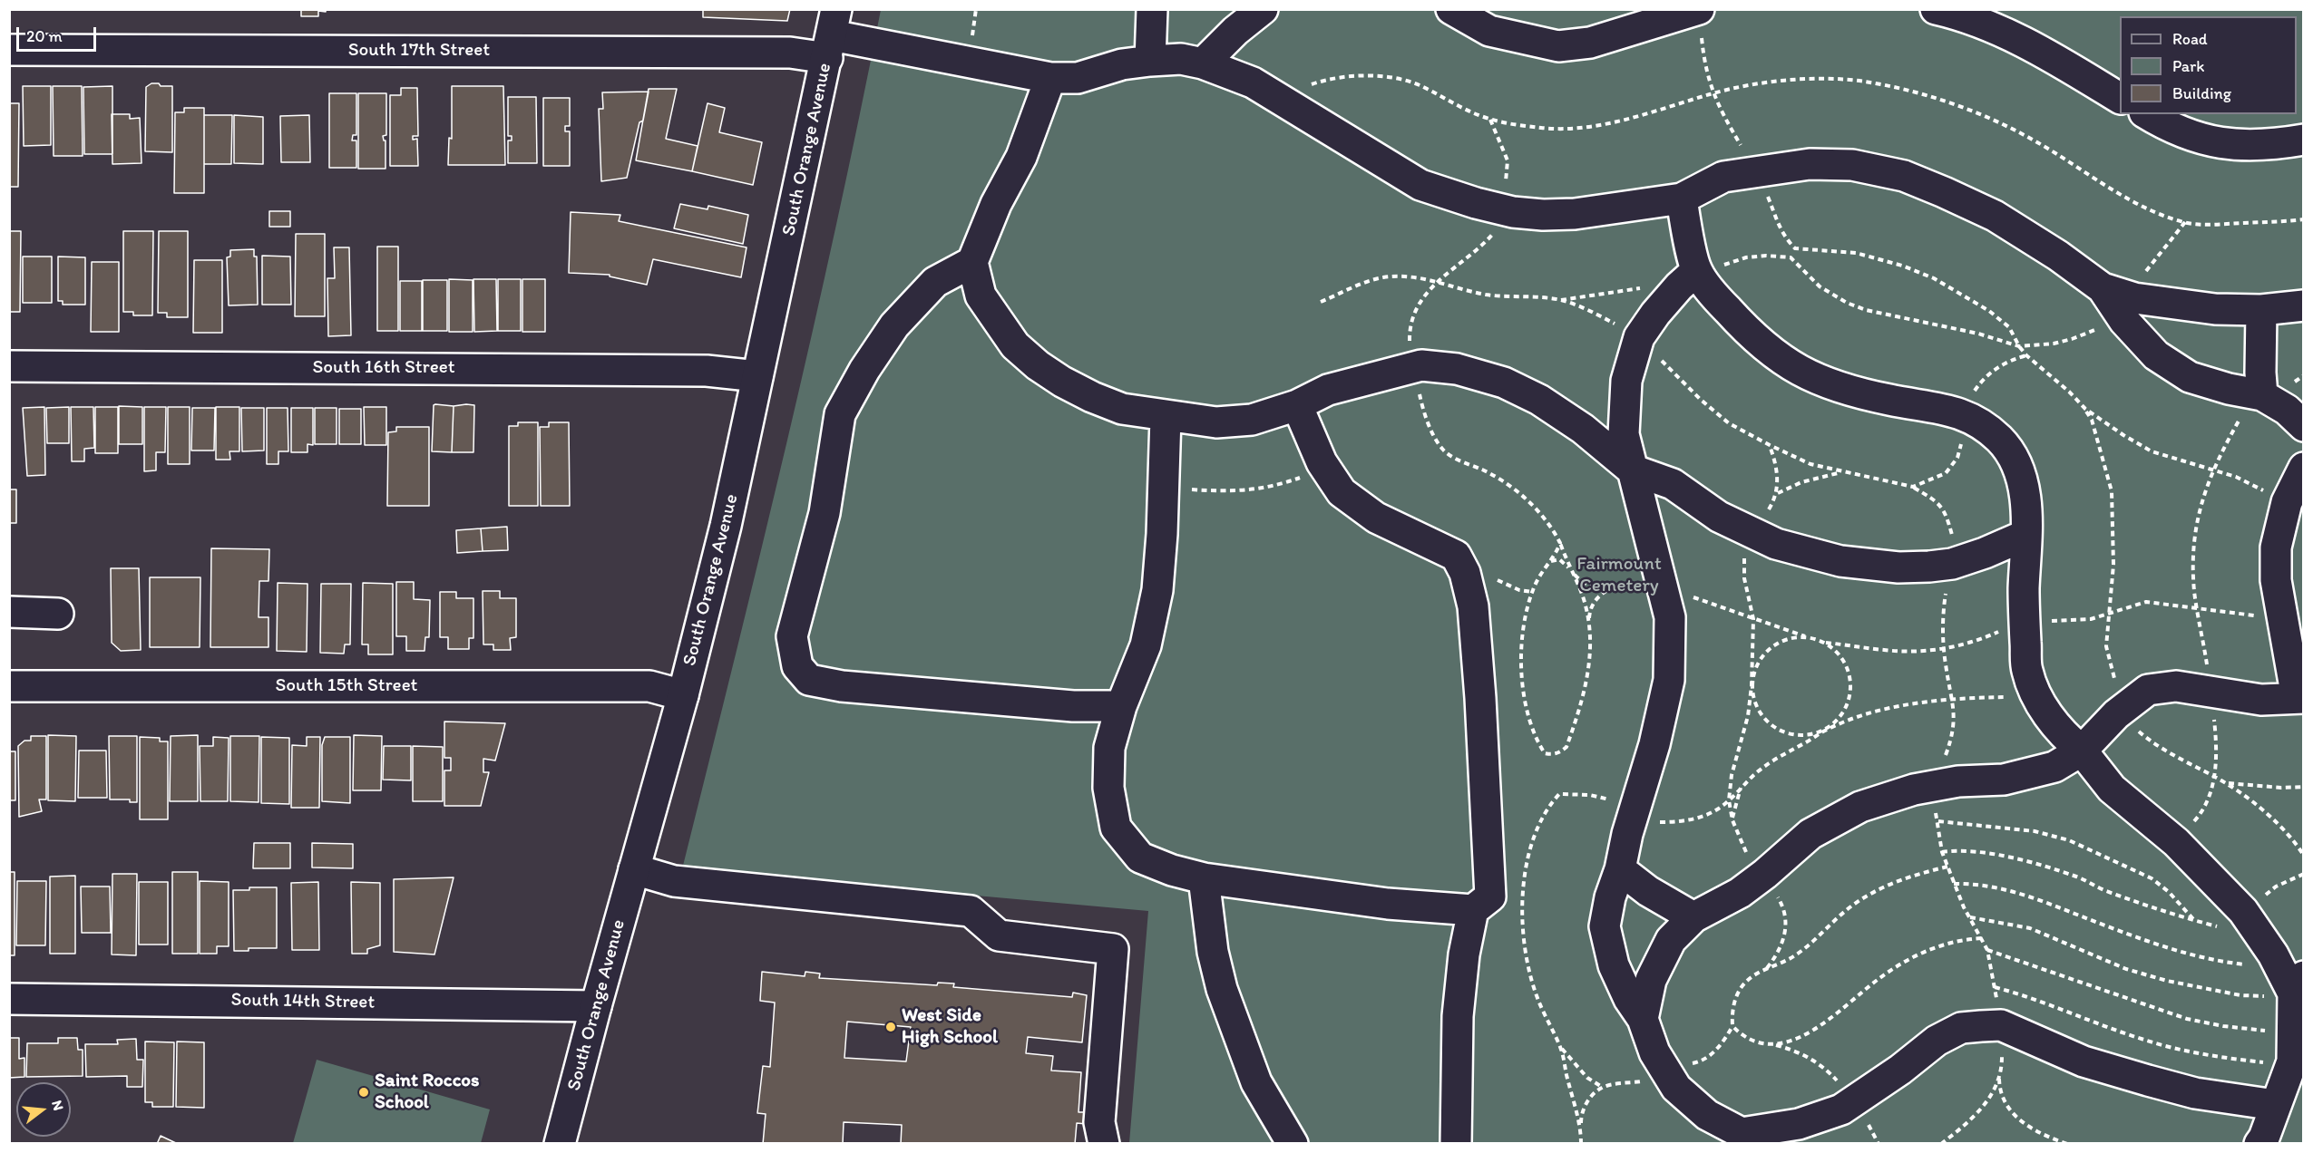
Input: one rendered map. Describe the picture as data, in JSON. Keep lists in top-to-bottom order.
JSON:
{
  "streets": {
    "street": [
      "South 17th Street",
      "South Orange Avenue",
      "South 16th Street",
      "South 15th Street",
      "South 14th Street"
    ]
  },
  "crossings": [
    ["South 17th Street", "South Orange Avenue"],
    ["South Orange Avenue", "South 16th Street"],
    ["South Orange Avenue", "South 15th Street"],
    ["South Orange Avenue", "South 14th Street"]
  ],
  "parks": ["Fairmount Cemetery"],
  "places": ["West Side High School", "Saint Roccos School"],
  "legend": ["Road", "Park", "Building"],
  "scale_bar": "20 m",
  "north": "right"
}
